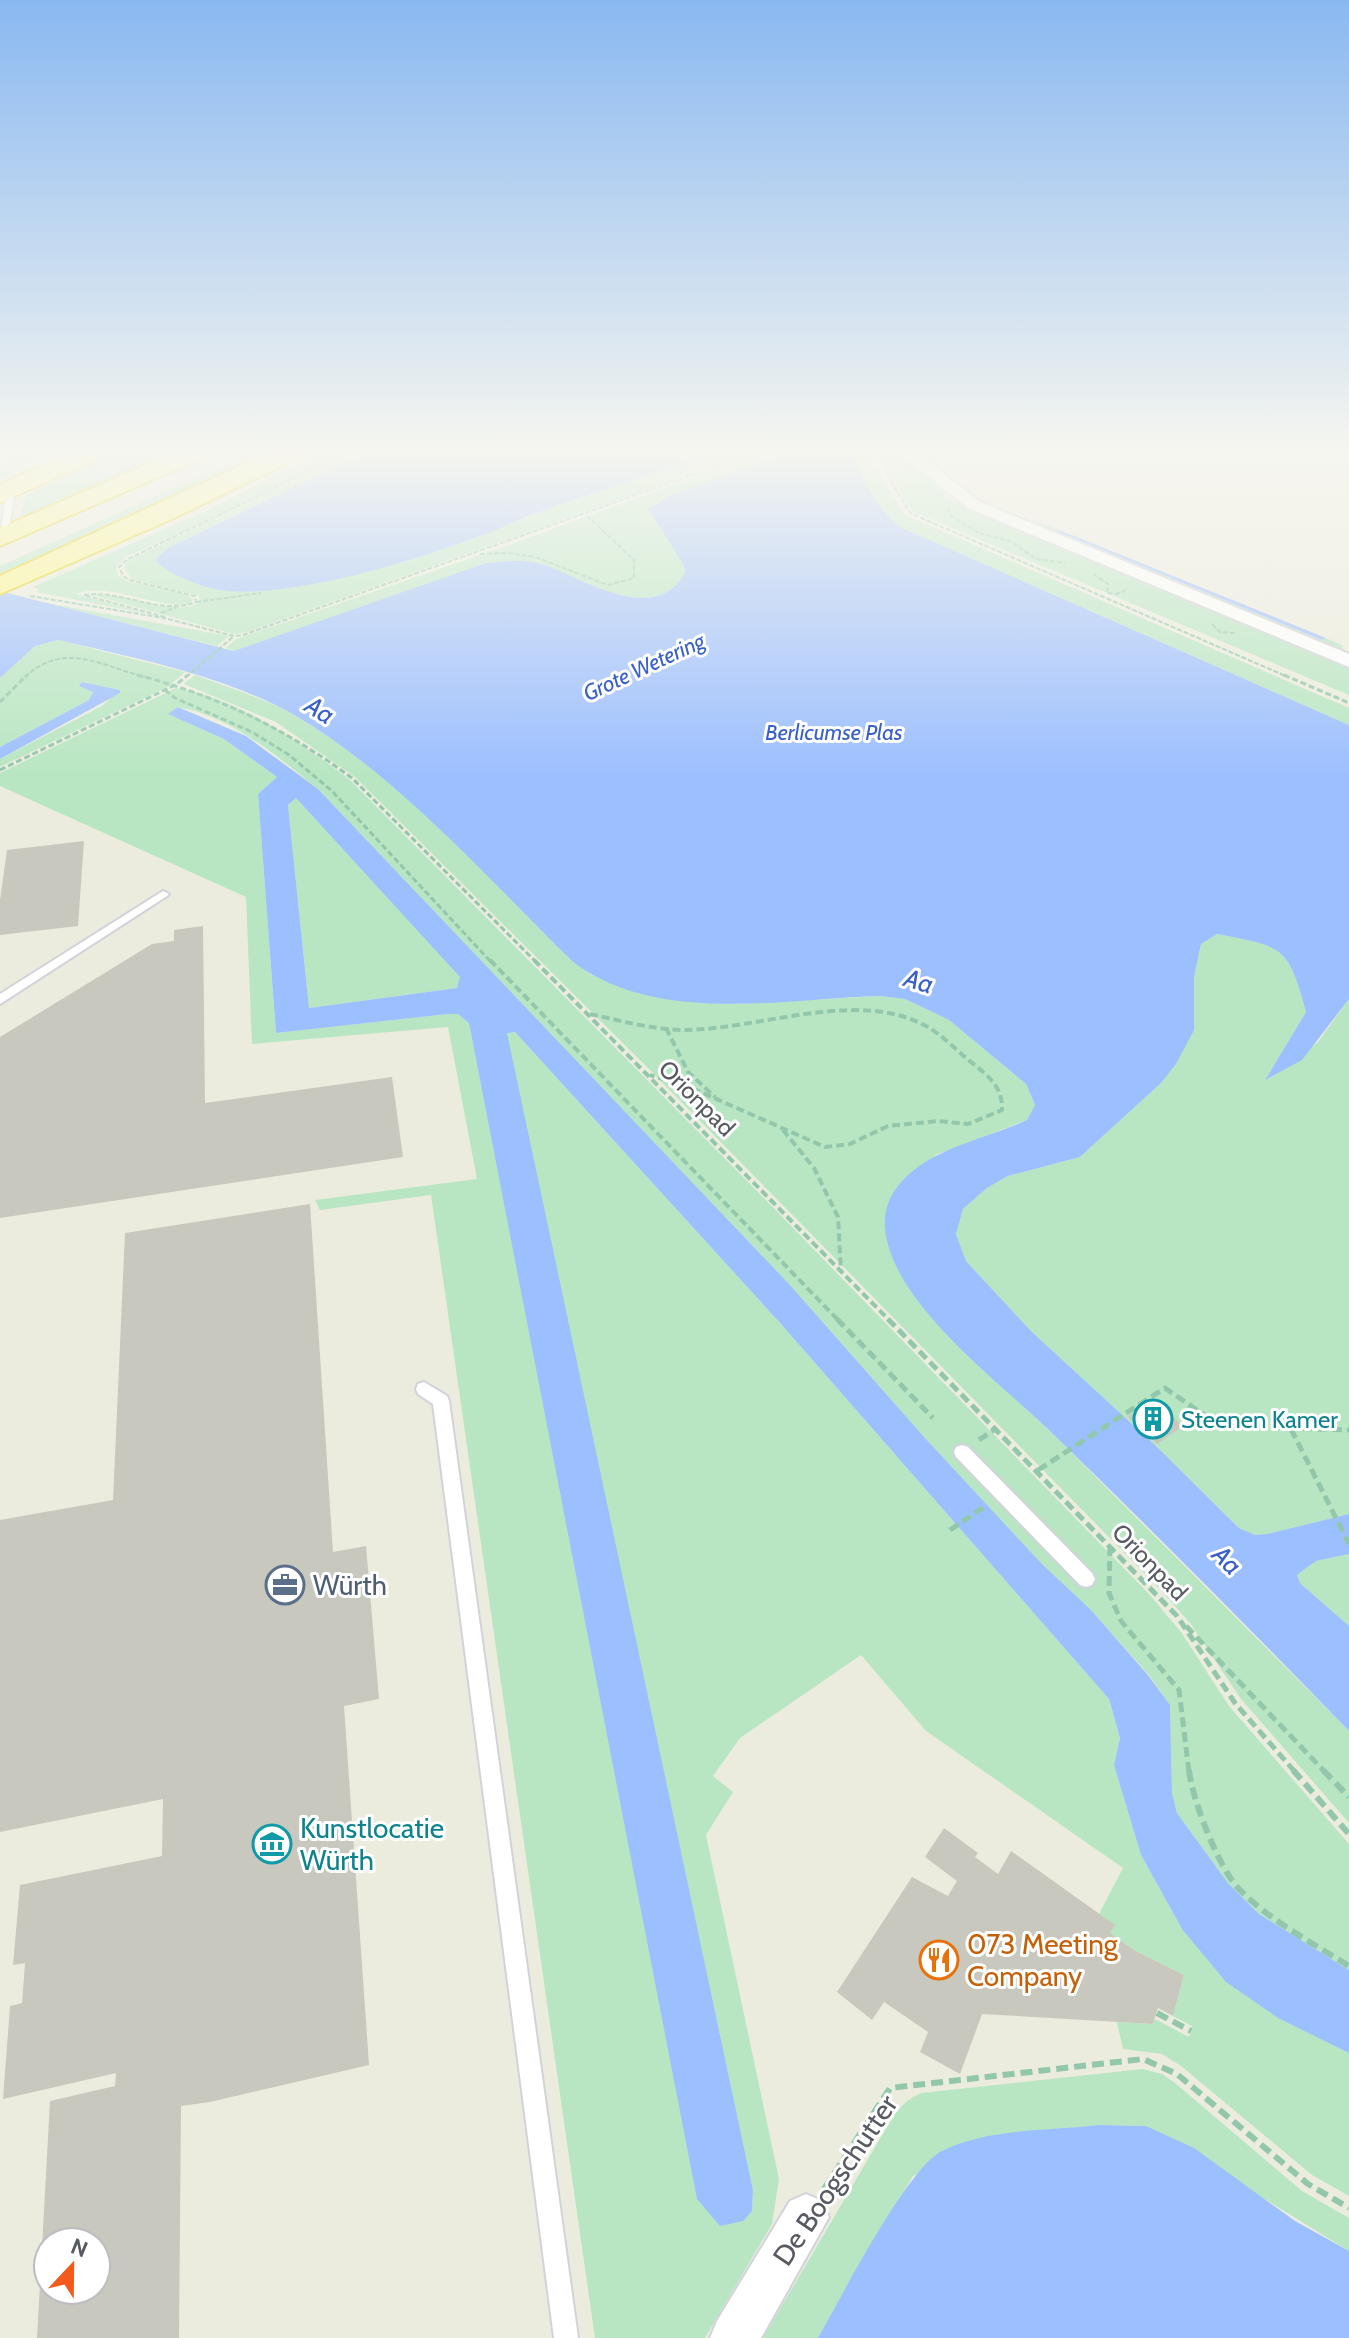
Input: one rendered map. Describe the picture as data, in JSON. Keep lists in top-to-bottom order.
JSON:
{
  "streets": {
    "street": ["De Boogschutter"],
    "path": ["Orionpad"]
  },
  "water": ["Grote Wetering", "Aa", "Berlicumse Plas"],
  "places": {
    "building": ["Steenen Kamer"],
    "office": ["Würth"],
    "museum": ["Kunstlocatie Würth"],
    "restaurant": ["073 Meeting Company"]
  },
  "north": "top"
}
